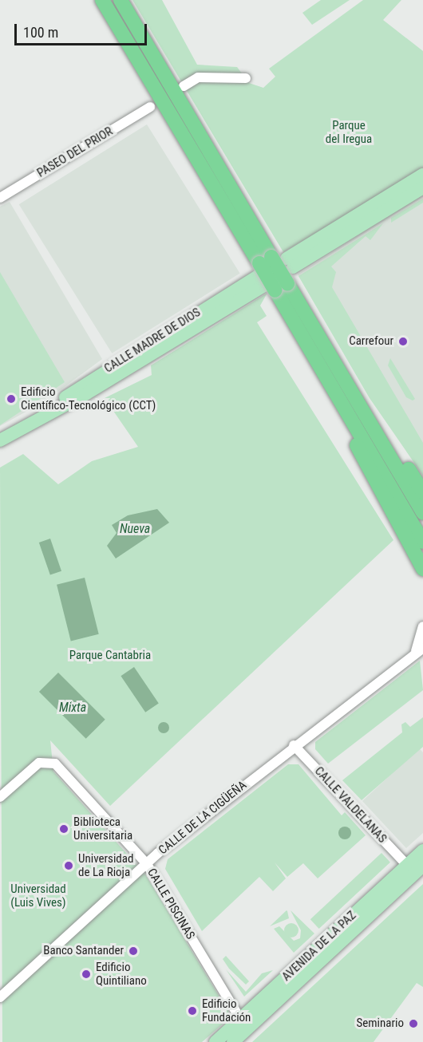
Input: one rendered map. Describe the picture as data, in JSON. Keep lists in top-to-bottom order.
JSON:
{
  "streets": {
    "main road": ["CALLE MADRE DE DIOS", "AVENIDA DE LA PAZ"],
    "street": [
      "PASEO DEL PRIOR",
      "CALLE VALDELANAS",
      "CALLE DE LA CIGÜEÑA",
      "CALLE PISCINAS"
    ]
  },
  "crossings": [
    ["CALLE VALDELANAS", "CALLE DE LA CIGÜEÑA"],
    ["CALLE VALDELANAS", "AVENIDA DE LA PAZ"],
    ["CALLE DE LA CIGÜEÑA", "CALLE PISCINAS"],
    ["CALLE PISCINAS", "AVENIDA DE LA PAZ"]
  ],
  "water": ["Nueva", "Mixta"],
  "parks": ["Parque del Iregua", "Parque Cantabria", "Universidad (Luis Vives)"],
  "places": [
    "Carrefour",
    "Edificio Científico-Tecnológico (CCT)",
    "Biblioteca Universitaria",
    "Universidad de La Rioja",
    "Banco Santander",
    "Edificio Quintiliano",
    "Edificio Fundación",
    "Seminario"
  ],
  "scale_bar": "100 m"
}
